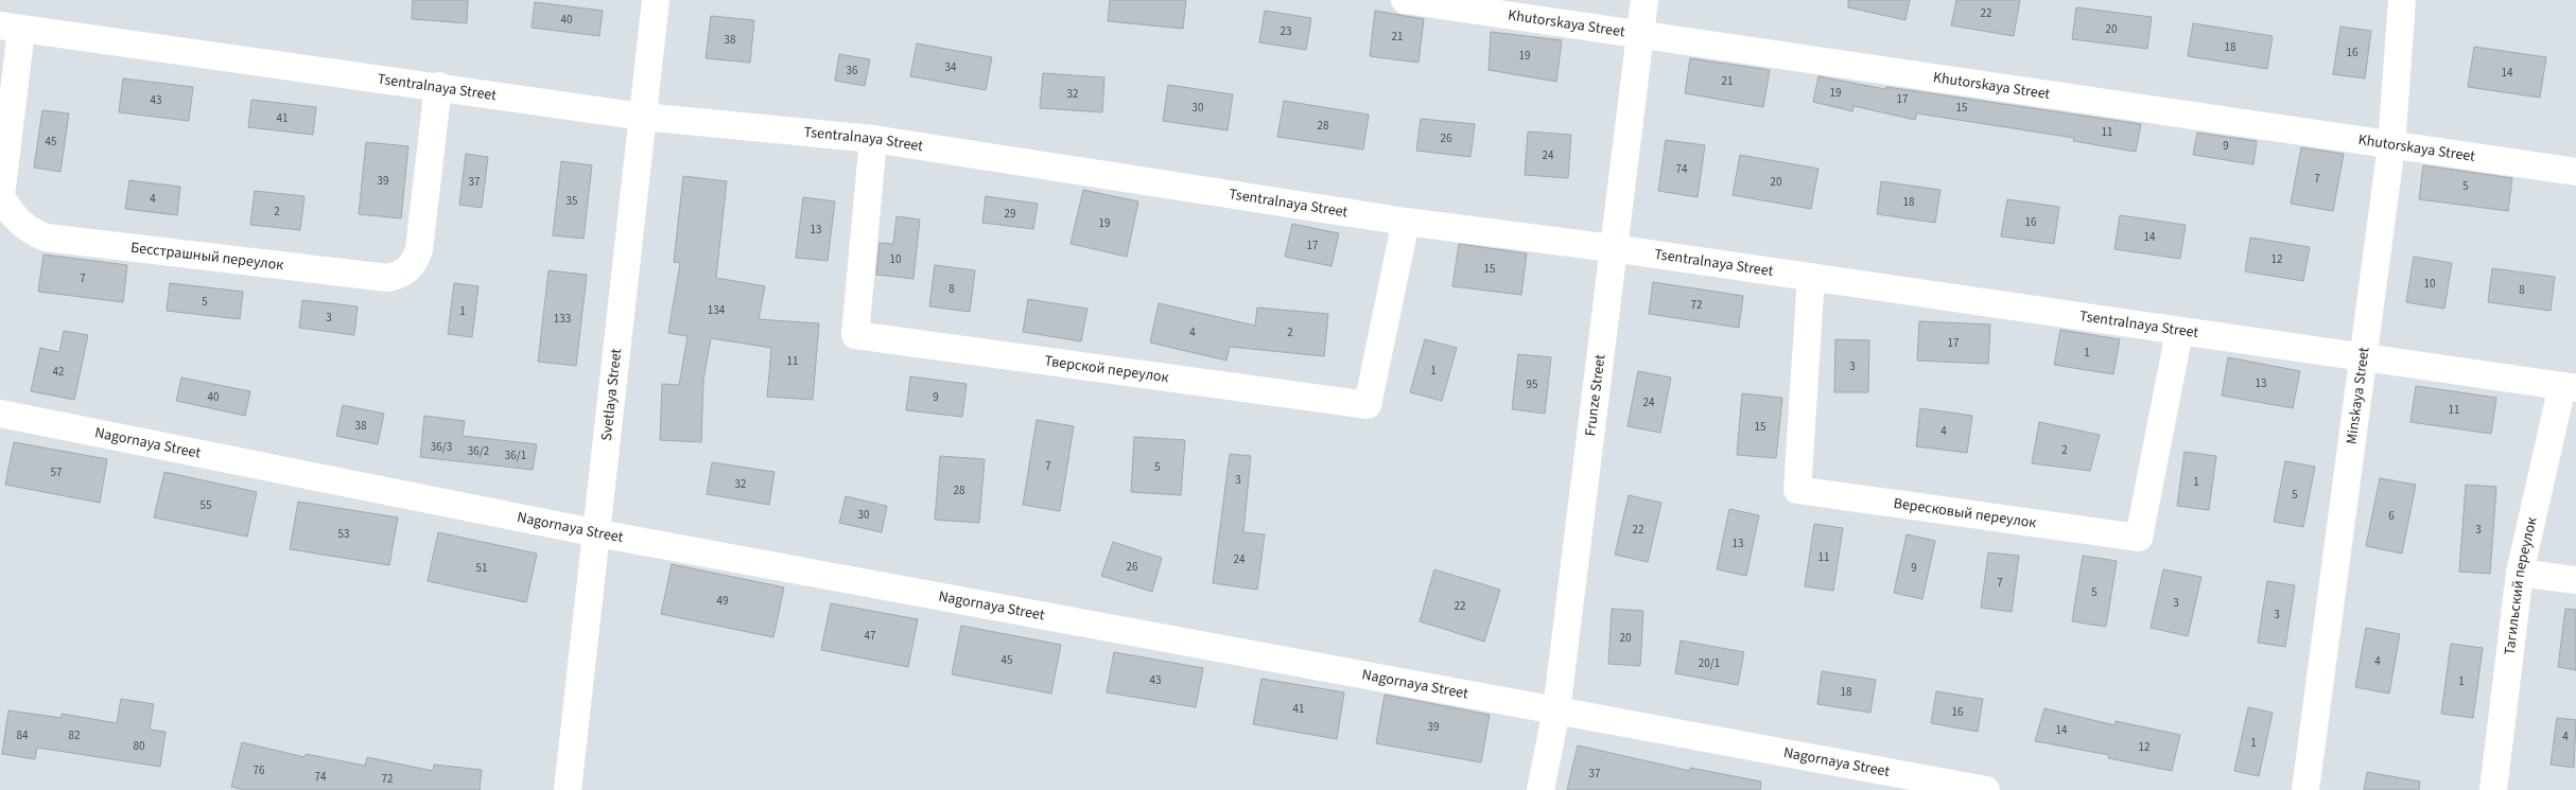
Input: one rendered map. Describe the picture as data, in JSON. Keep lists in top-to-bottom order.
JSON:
{
  "streets": {
    "street": [
      "Khutorskaya Street",
      "Tsentralnaya Street",
      "Бесстрашный переулок",
      "Тверской переулок",
      "Svetlaya Street",
      "Frunze Street",
      "Minskaya Street",
      "Nagornaya Street",
      "Вересковый переулок",
      "Тагильский переулок"
    ]
  },
  "crossings": [
    ["Khutorskaya Street", "Frunze Street"],
    ["Khutorskaya Street", "Minskaya Street"],
    ["Tsentralnaya Street", "Бесстрашный переулок"],
    ["Tsentralnaya Street", "Тверской переулок"],
    ["Tsentralnaya Street", "Svetlaya Street"],
    ["Tsentralnaya Street", "Frunze Street"],
    ["Tsentralnaya Street", "Minskaya Street"],
    ["Tsentralnaya Street", "Вересковый переулок"],
    ["Tsentralnaya Street", "Тагильский переулок"],
    ["Svetlaya Street", "Nagornaya Street"],
    ["Frunze Street", "Nagornaya Street"]
  ],
  "house_numbers": [
    "22",
    "40",
    "20",
    "23",
    "21",
    "38",
    "18",
    "16",
    "19",
    "34",
    "36",
    "14",
    "21",
    "19",
    "32",
    "17",
    "43",
    "30",
    "15",
    "41",
    "28",
    "11",
    "26",
    "45",
    "9",
    "24",
    "74",
    "7",
    "39",
    "37",
    "20",
    "5",
    "4",
    "35",
    "18",
    "2",
    "29",
    "16",
    "19",
    "13",
    "14",
    "17",
    "10",
    "12",
    "15",
    "7",
    "10",
    "8",
    "8",
    "5",
    "72",
    "134",
    "1",
    "3",
    "133",
    "4",
    "2",
    "17",
    "1",
    "11",
    "3",
    "1",
    "42",
    "13",
    "95",
    "40",
    "9",
    "24",
    "11",
    "38",
    "15",
    "4",
    "36/3",
    "2",
    "36/2",
    "36/1",
    "7",
    "5",
    "57",
    "3",
    "1",
    "32",
    "28",
    "5",
    "55",
    "30",
    "6",
    "22",
    "3",
    "53",
    "13",
    "11",
    "24",
    "26",
    "51",
    "9",
    "7",
    "5",
    "49",
    "3",
    "22",
    "3",
    "47",
    "20",
    "45",
    "4",
    "20/1",
    "43",
    "1",
    "18",
    "41",
    "16",
    "39",
    "14",
    "84",
    "82",
    "4",
    "1",
    "80",
    "12",
    "76",
    "37",
    "74",
    "72"
  ]
}
